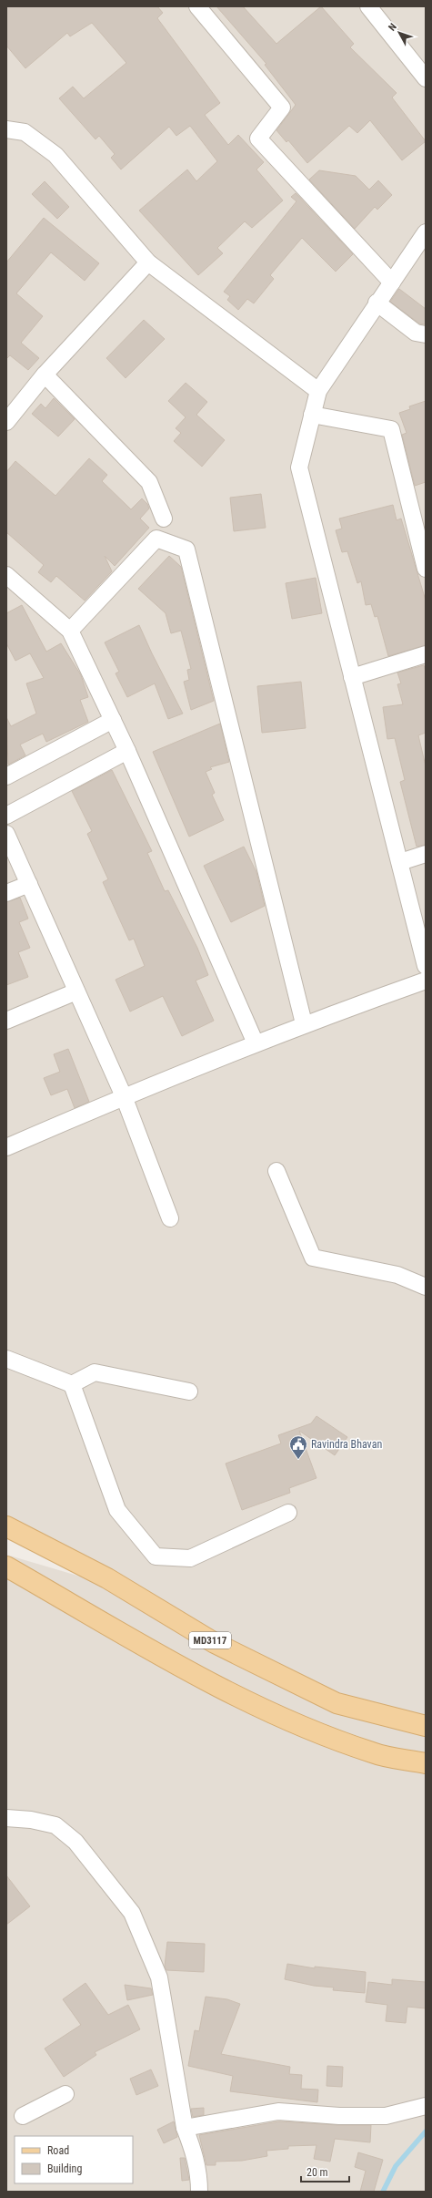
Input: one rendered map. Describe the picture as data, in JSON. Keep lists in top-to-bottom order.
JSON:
{
  "streets": {
    "main road": ["MD3117"]
  },
  "places": {
    "public building": ["Ravindra Bhavan"]
  },
  "legend": ["Road", "Building"],
  "scale_bar": "20 m",
  "north": "top left"
}
